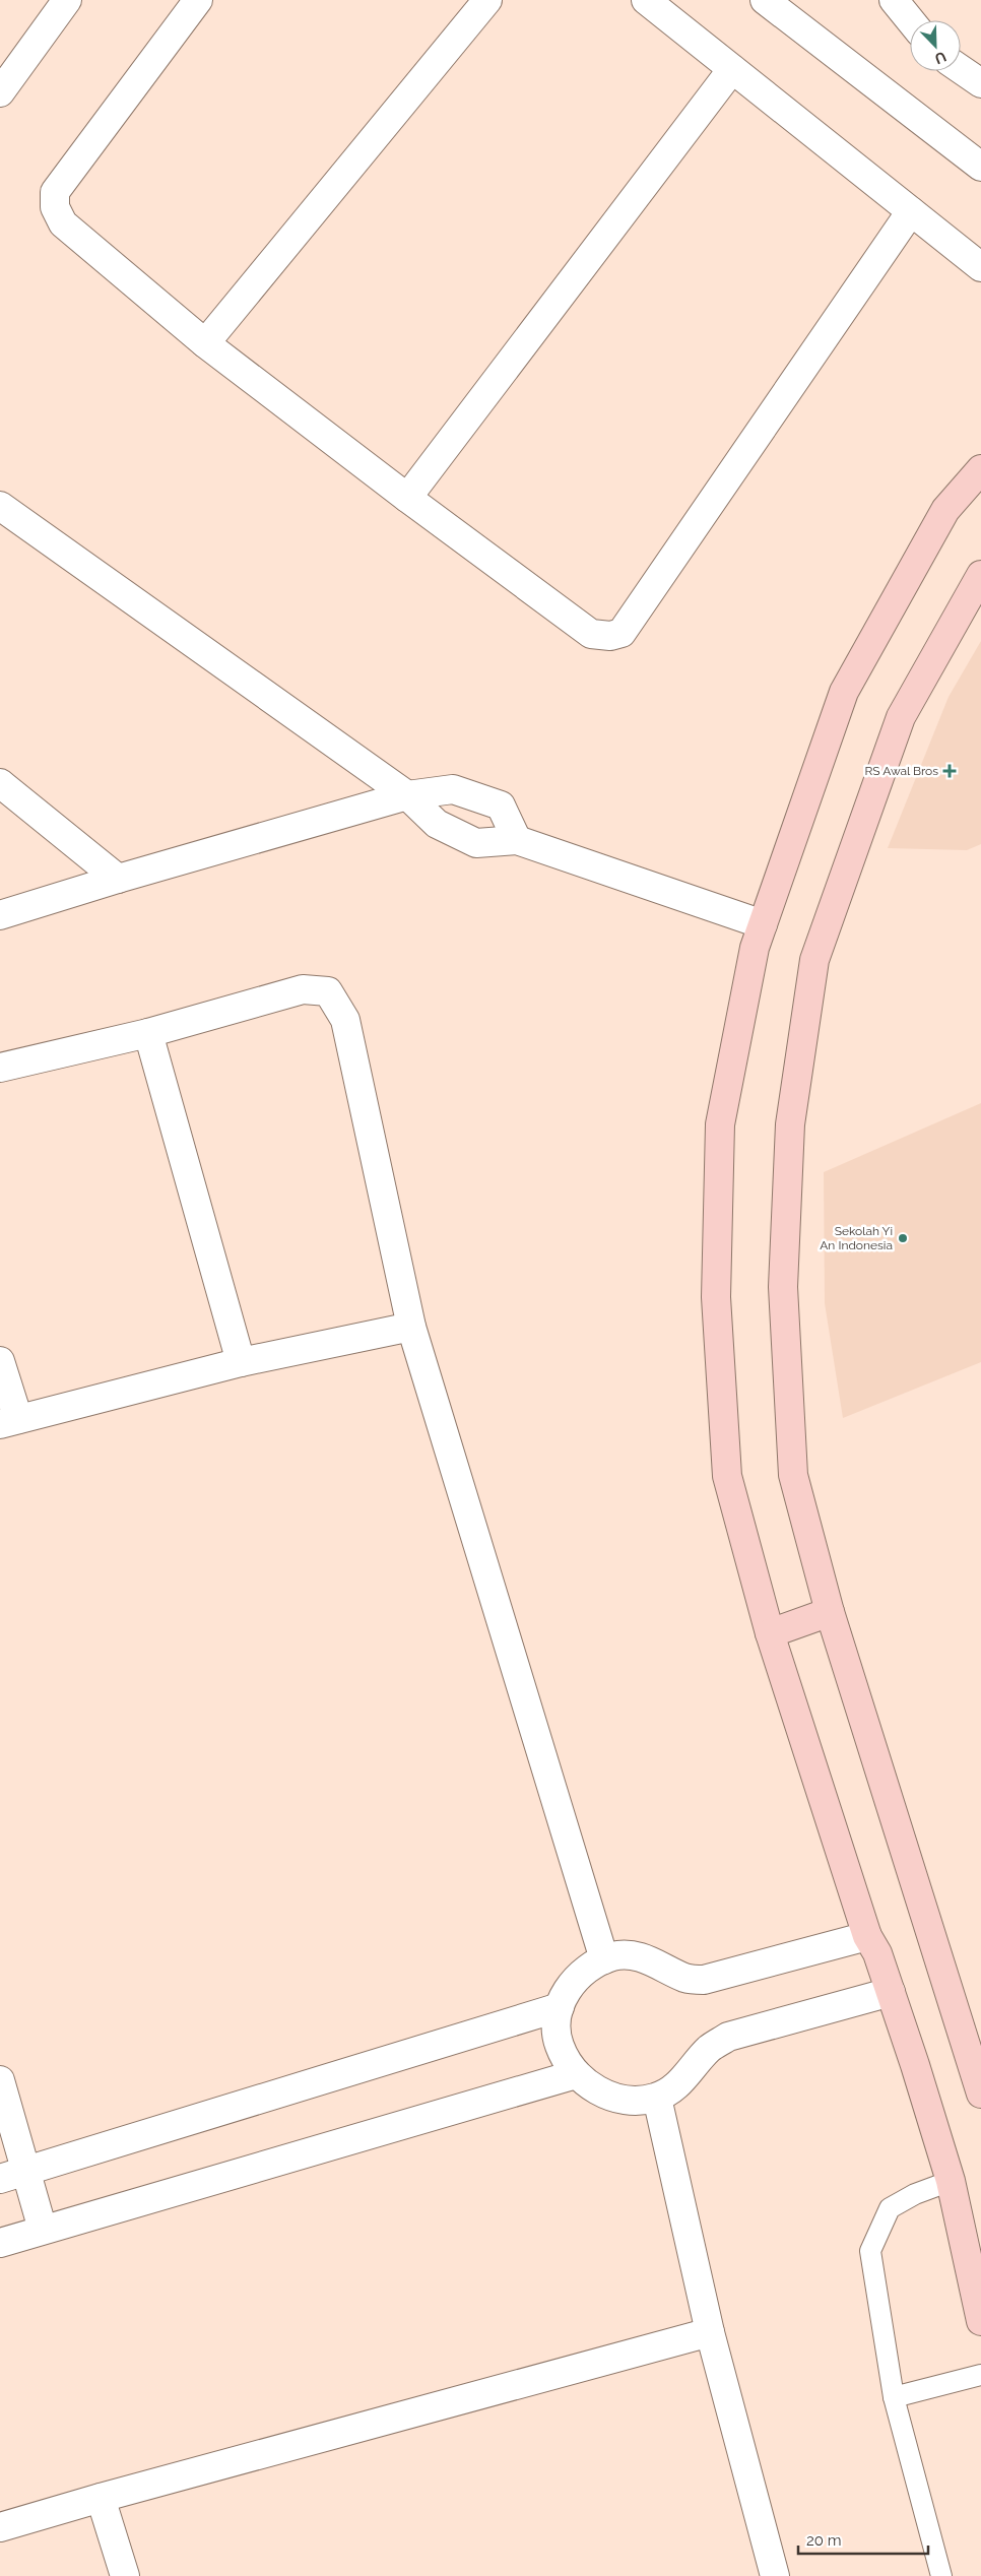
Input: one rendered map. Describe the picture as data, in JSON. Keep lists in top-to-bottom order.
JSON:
{
  "places": {
    "health": ["RS Awal Bros"],
    "other": ["Sekolah Yi An Indonesia"]
  },
  "scale_bar": "20 m",
  "north": "bottom right"
}
